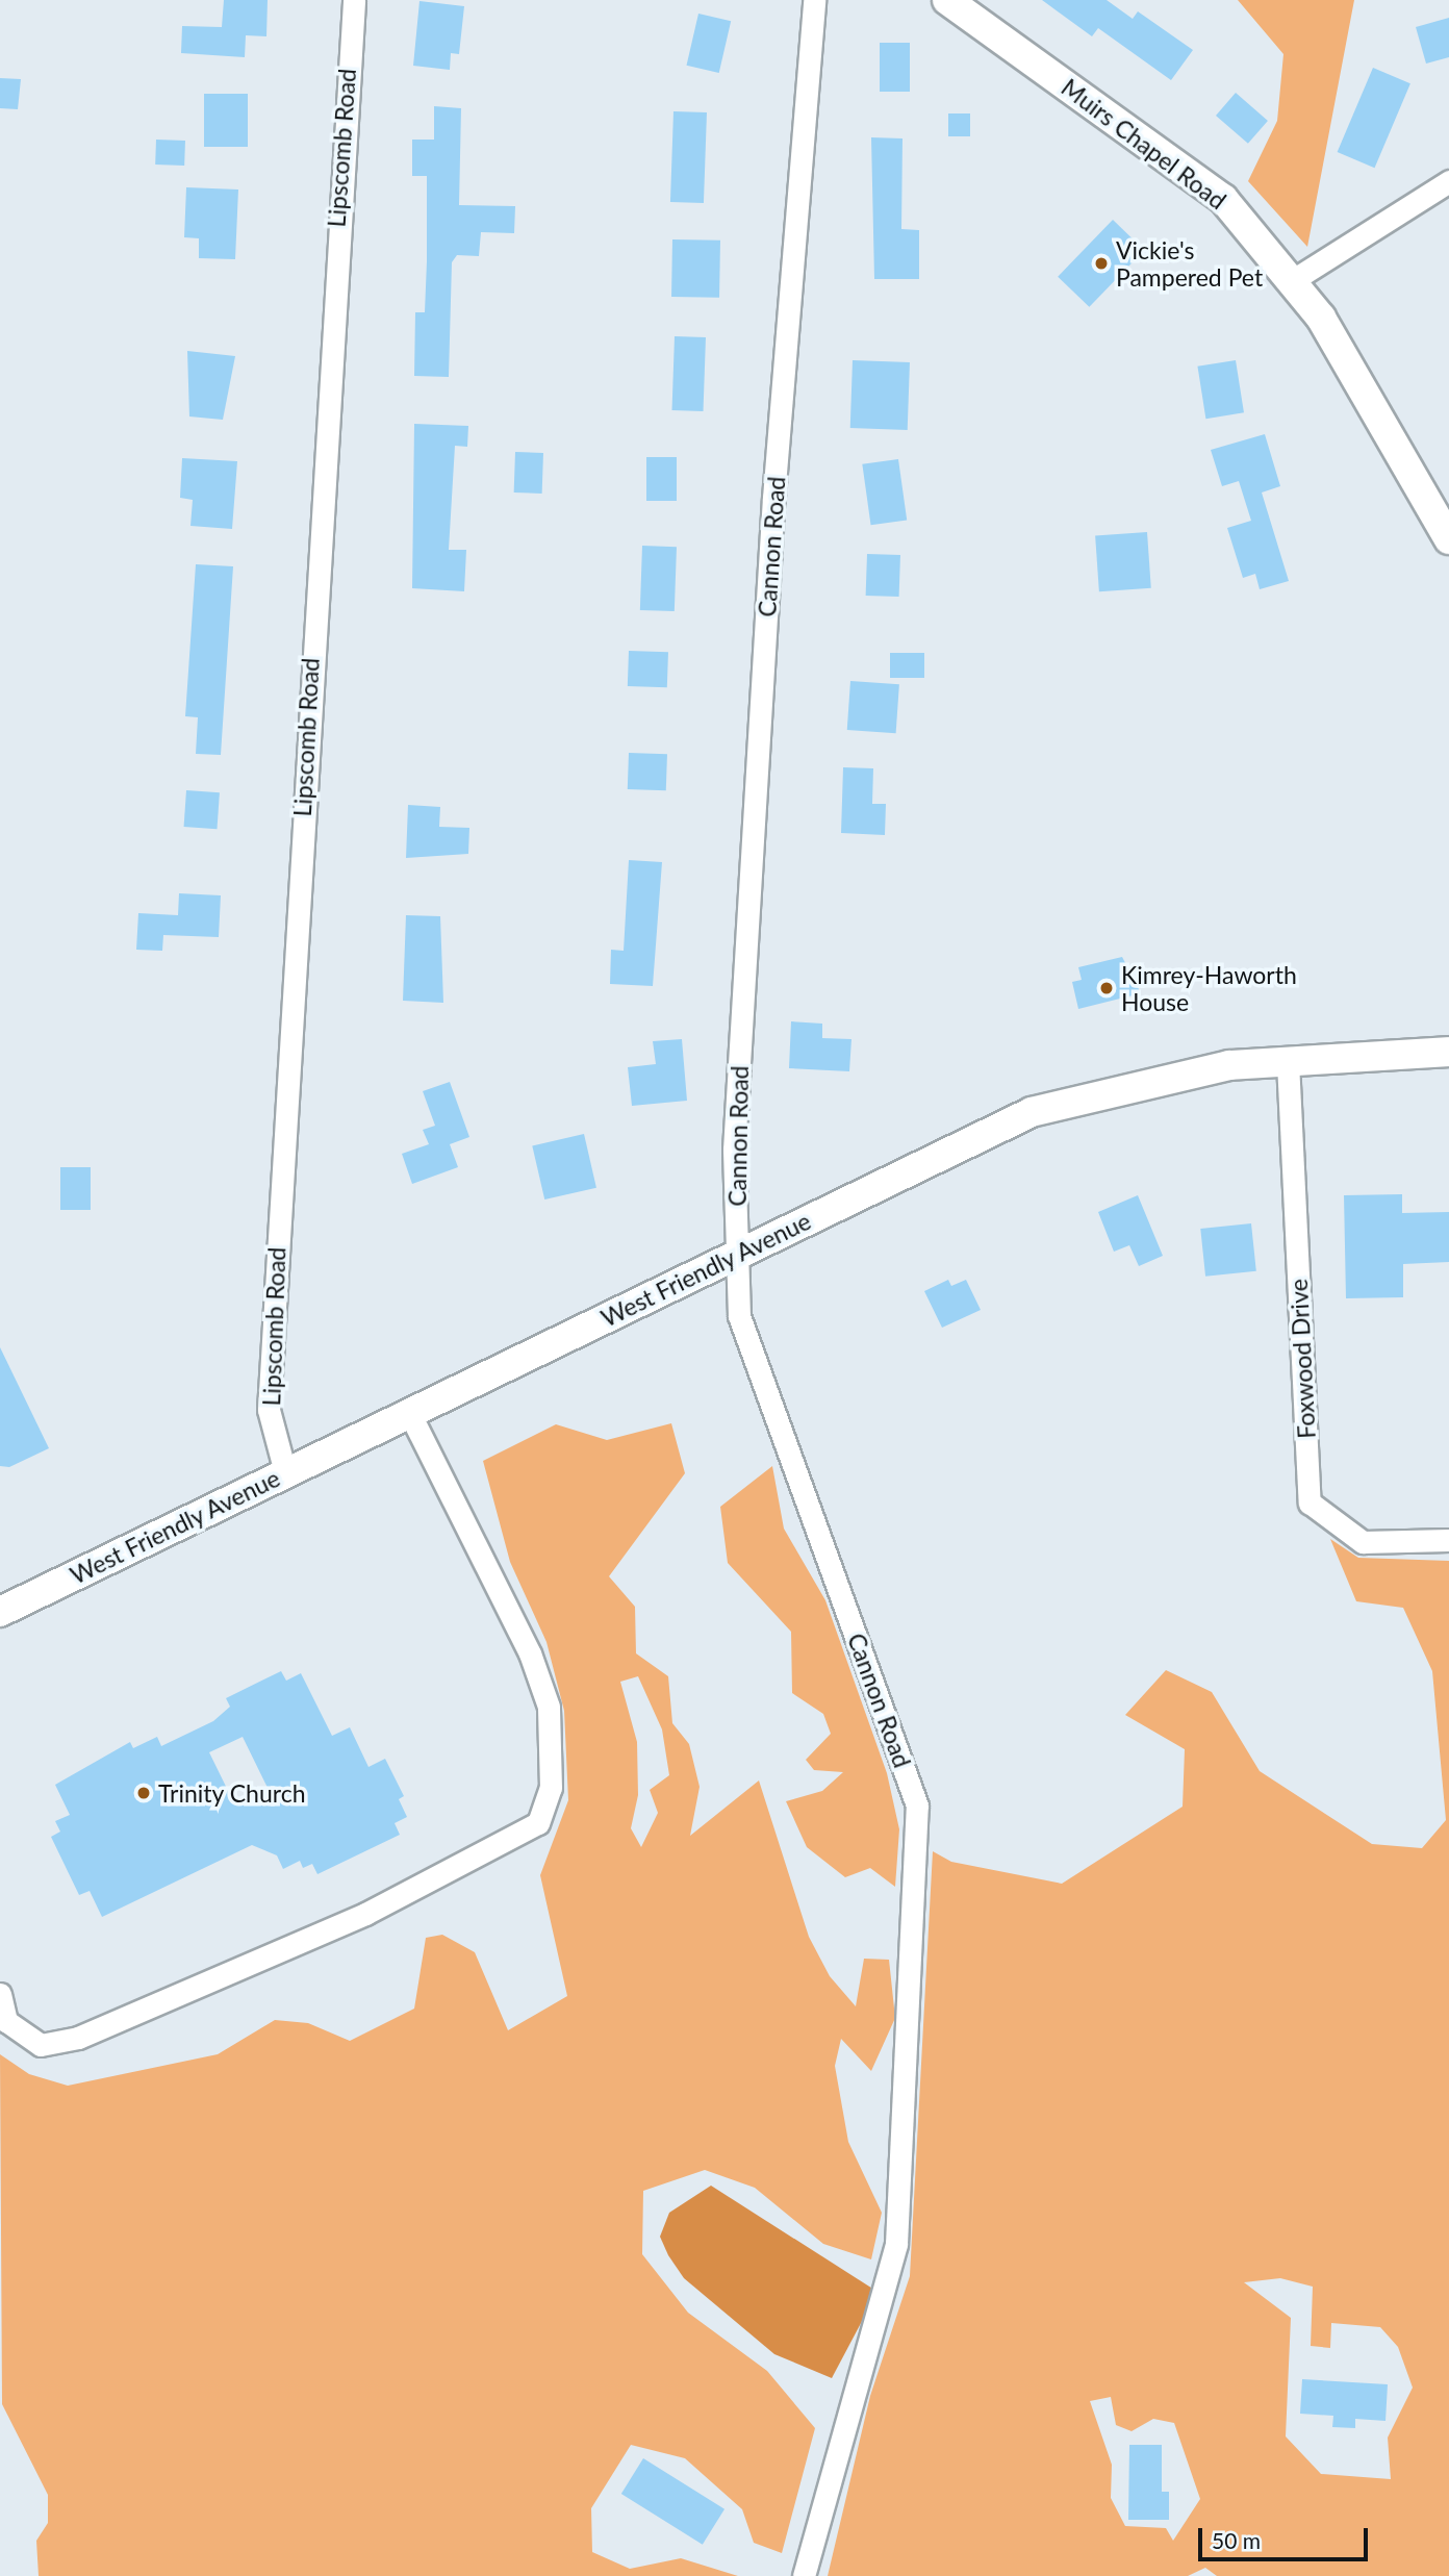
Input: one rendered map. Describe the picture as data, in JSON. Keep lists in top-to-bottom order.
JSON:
{
  "streets": {
    "main road": ["Muirs Chapel Road", "West Friendly Avenue"],
    "street": ["Lipscomb Road", "Cannon Road", "Foxwood Drive"]
  },
  "crossings": [
    ["Lipscomb Road", "West Friendly Avenue"],
    ["Cannon Road", "West Friendly Avenue"],
    ["West Friendly Avenue", "Foxwood Drive"]
  ],
  "places": ["Vickie's Pampered Pet", "Kimrey-Haworth House", "Trinity Church"],
  "scale_bar": "50 m"
}
